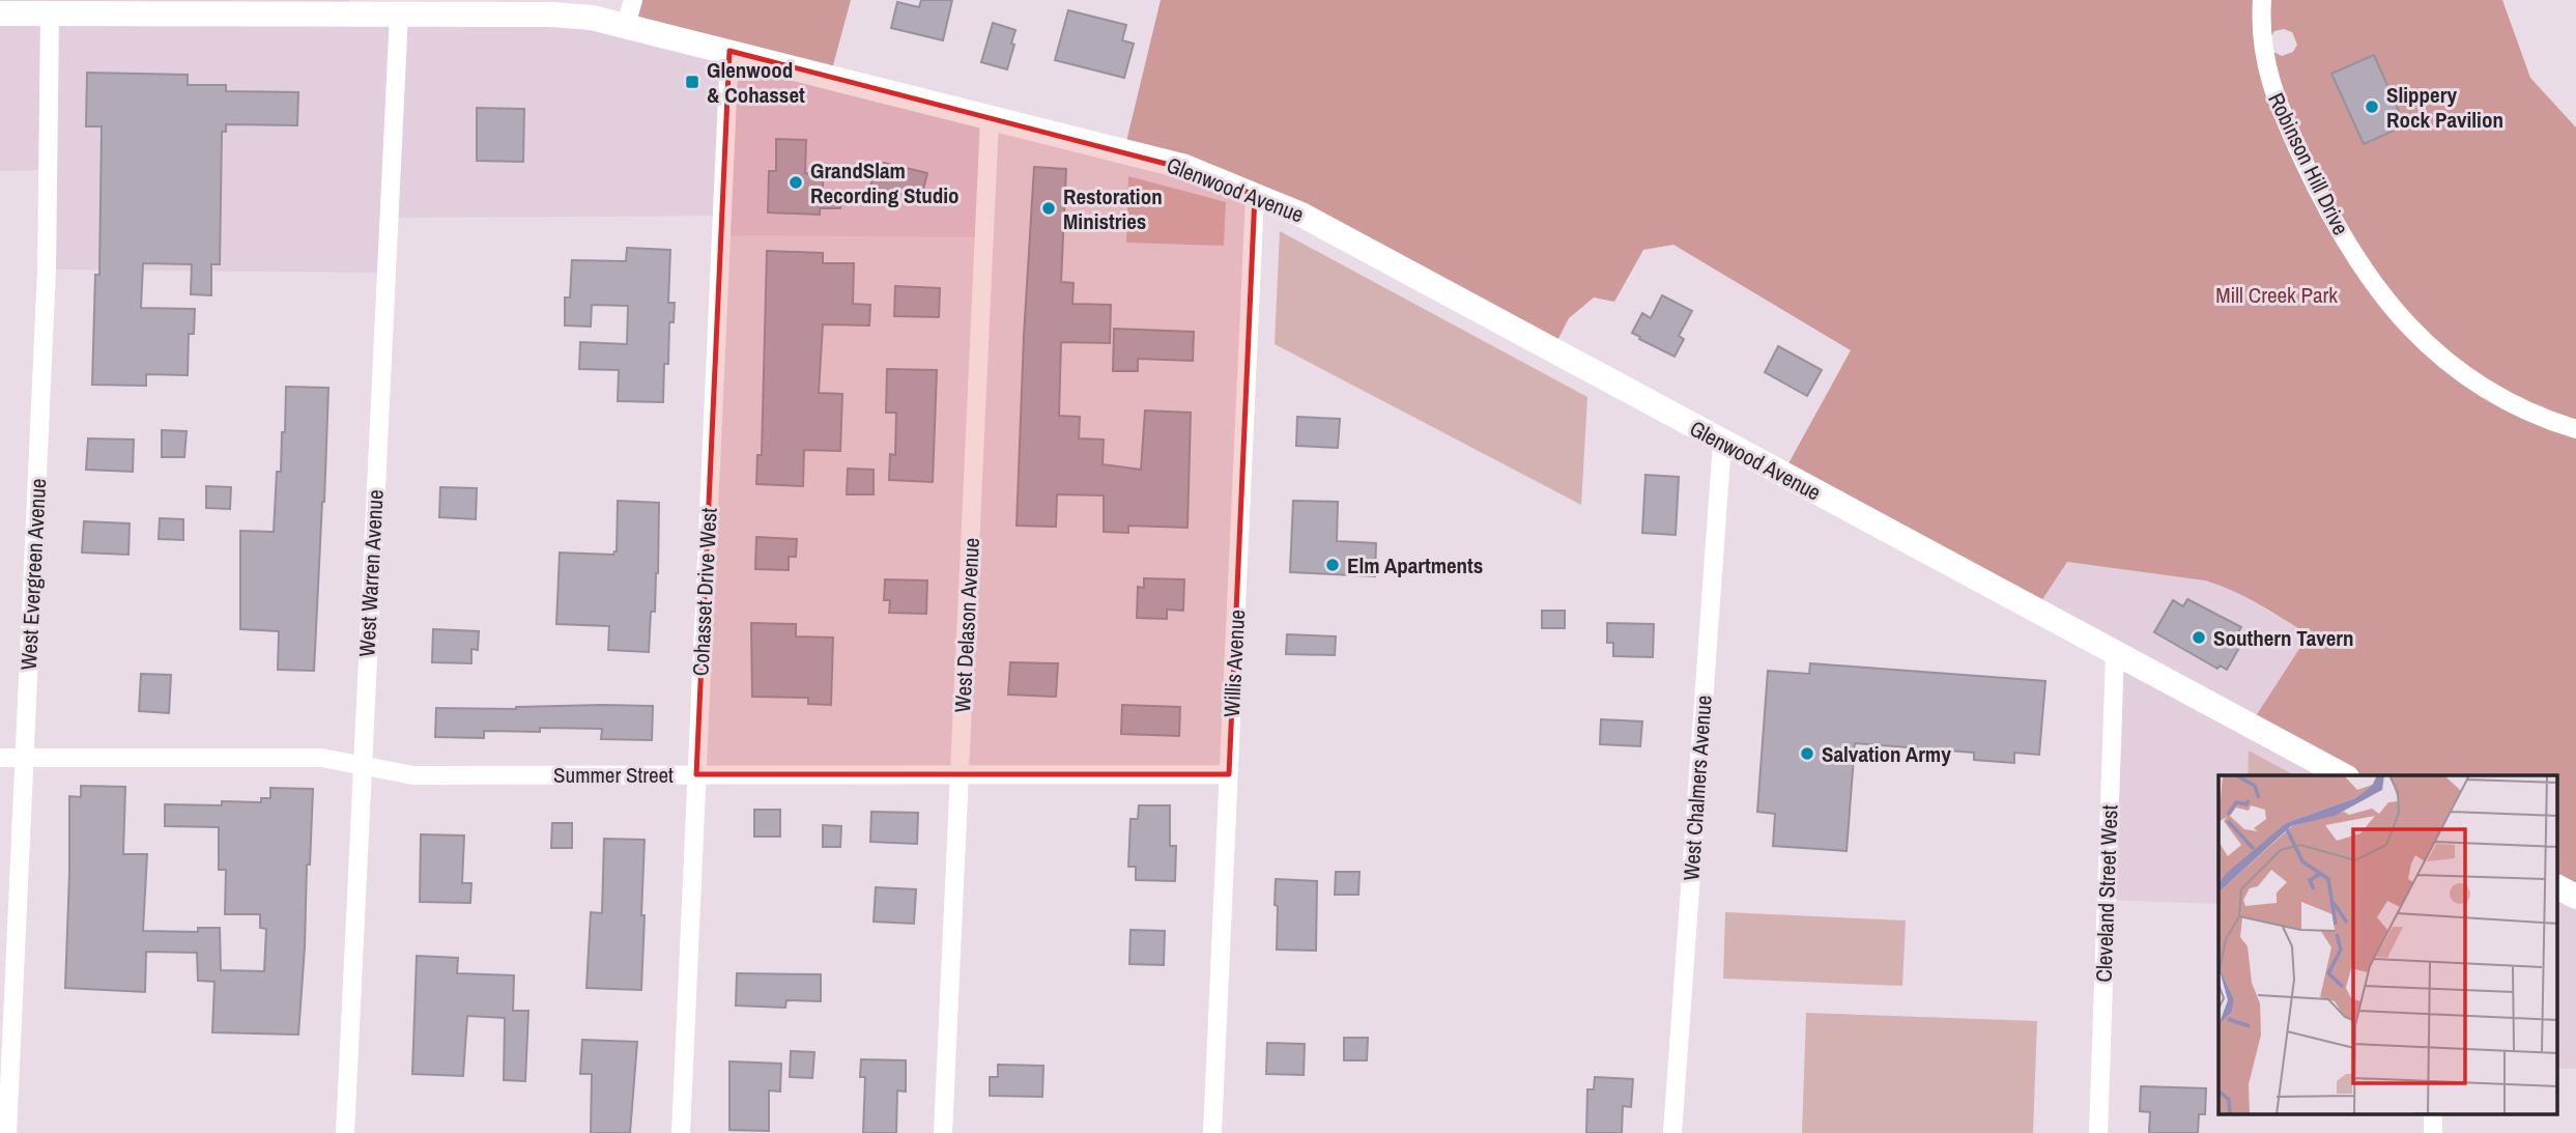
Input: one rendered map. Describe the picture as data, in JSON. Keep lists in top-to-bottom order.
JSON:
{
  "streets": {
    "main road": ["Glenwood Avenue"],
    "street": [
      "Robinson Hill Drive",
      "West Warren Avenue",
      "West Evergreen Avenue",
      "Cohasset Drive West",
      "West Delason Avenue",
      "Willis Avenue",
      "Summer Street",
      "West Chalmers Avenue",
      "Cleveland Street West"
    ]
  },
  "crossings": [
    ["Glenwood Avenue", "West Warren Avenue"],
    ["Glenwood Avenue", "West Evergreen Avenue"],
    ["Glenwood Avenue", "Cohasset Drive West"],
    ["Glenwood Avenue", "West Delason Avenue"],
    ["Glenwood Avenue", "Willis Avenue"],
    ["Glenwood Avenue", "West Chalmers Avenue"],
    ["Glenwood Avenue", "Cleveland Street West"],
    ["West Warren Avenue", "Summer Street"],
    ["West Evergreen Avenue", "Summer Street"],
    ["Cohasset Drive West", "Summer Street"],
    ["West Delason Avenue", "Summer Street"],
    ["Willis Avenue", "Summer Street"]
  ],
  "parks": ["Mill Creek Park"],
  "places": {
    "transit": ["Glenwood & Cohasset"],
    "other": [
      "Slippery Rock Pavilion",
      "GrandSlam Recording Studio",
      "Restoration Ministries",
      "Elm Apartments",
      "Southern Tavern",
      "Salvation Army"
    ]
  }
}
